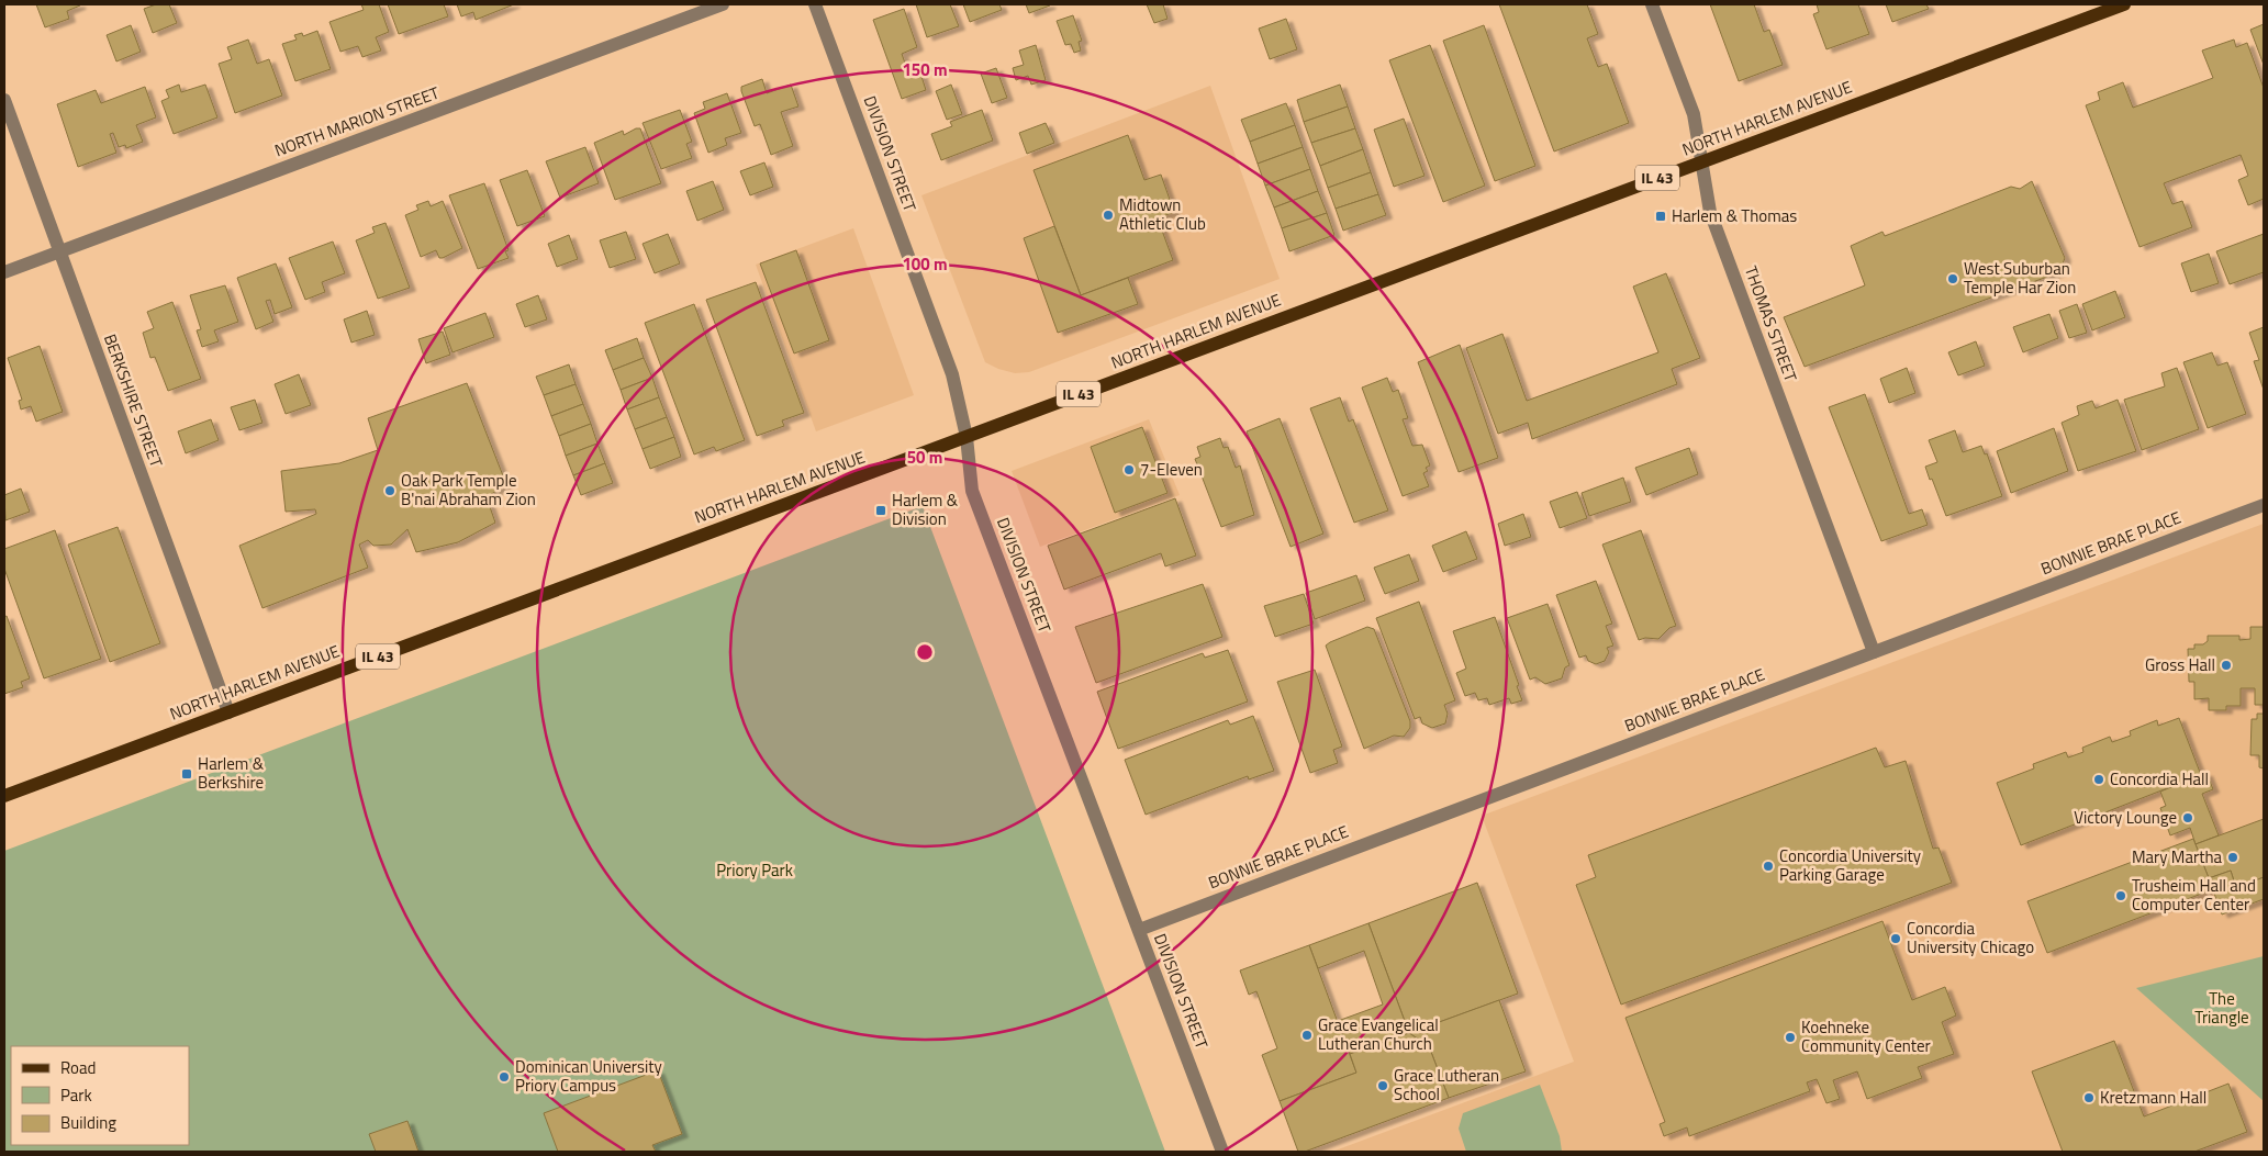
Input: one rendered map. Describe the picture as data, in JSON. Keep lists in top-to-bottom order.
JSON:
{
  "streets": {
    "main road": ["NORTH HARLEM AVENUE", "IL 43"],
    "street": [
      "NORTH MARION STREET",
      "DIVISION STREET",
      "THOMAS STREET",
      "BERKSHIRE STREET",
      "BONNIE BRAE PLACE"
    ]
  },
  "crossings": [
    ["NORTH HARLEM AVENUE", "DIVISION STREET"],
    ["NORTH HARLEM AVENUE", "THOMAS STREET"],
    ["NORTH HARLEM AVENUE", "BERKSHIRE STREET"],
    ["NORTH MARION STREET", "BERKSHIRE STREET"],
    ["DIVISION STREET", "BONNIE BRAE PLACE"],
    ["THOMAS STREET", "BONNIE BRAE PLACE"]
  ],
  "parks": ["Priory Park", "The Triangle"],
  "places": {
    "other": [
      "Midtown Athletic Club",
      "West Suburban Temple Har Zion",
      "7-Eleven",
      "Oak Park Temple B'nai Abraham Zion",
      "Gross Hall",
      "Concordia Hall",
      "Victory Lounge",
      "Mary Martha",
      "Concordia University Parking Garage",
      "Trusheim Hall and Computer Center",
      "Concordia University Chicago",
      "Grace Evangelical Lutheran Church",
      "Koehneke Community Center",
      "Dominican University Priory Campus",
      "Grace Lutheran School",
      "Kretzmann Hall"
    ],
    "transit": ["Harlem & Thomas", "Harlem & Division", "Harlem & Berkshire"]
  },
  "legend": ["Road", "Park", "Building"],
  "rings": ["150 m", "100 m", "50 m"]
}
